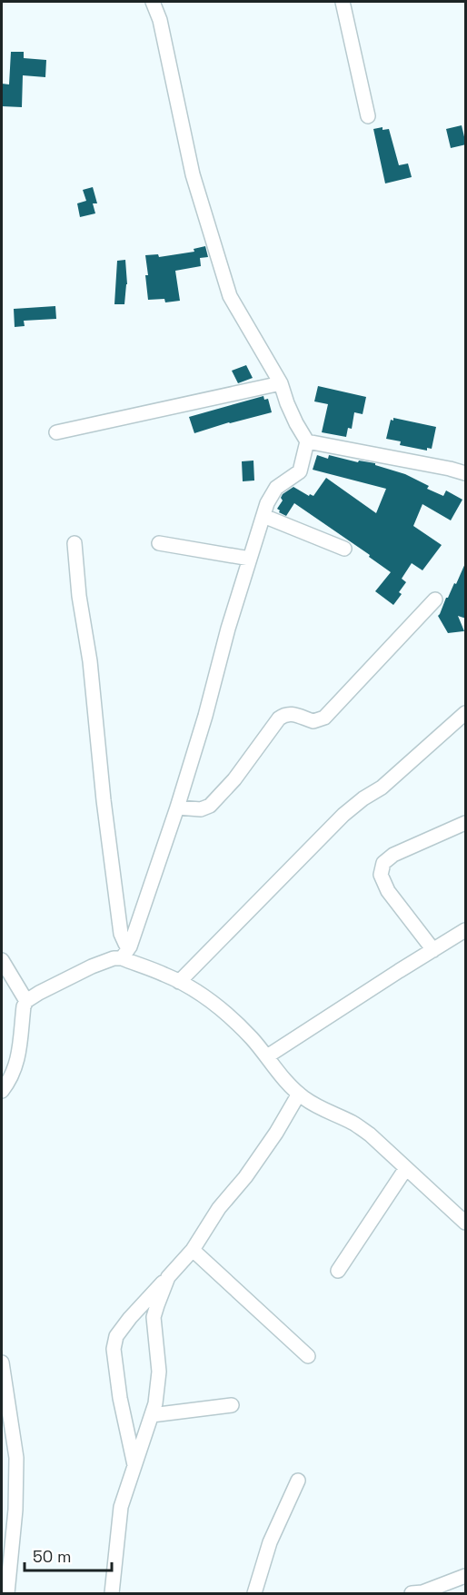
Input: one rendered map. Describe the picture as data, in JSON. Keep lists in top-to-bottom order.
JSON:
{
  "scale_bar": "50 m"
}
